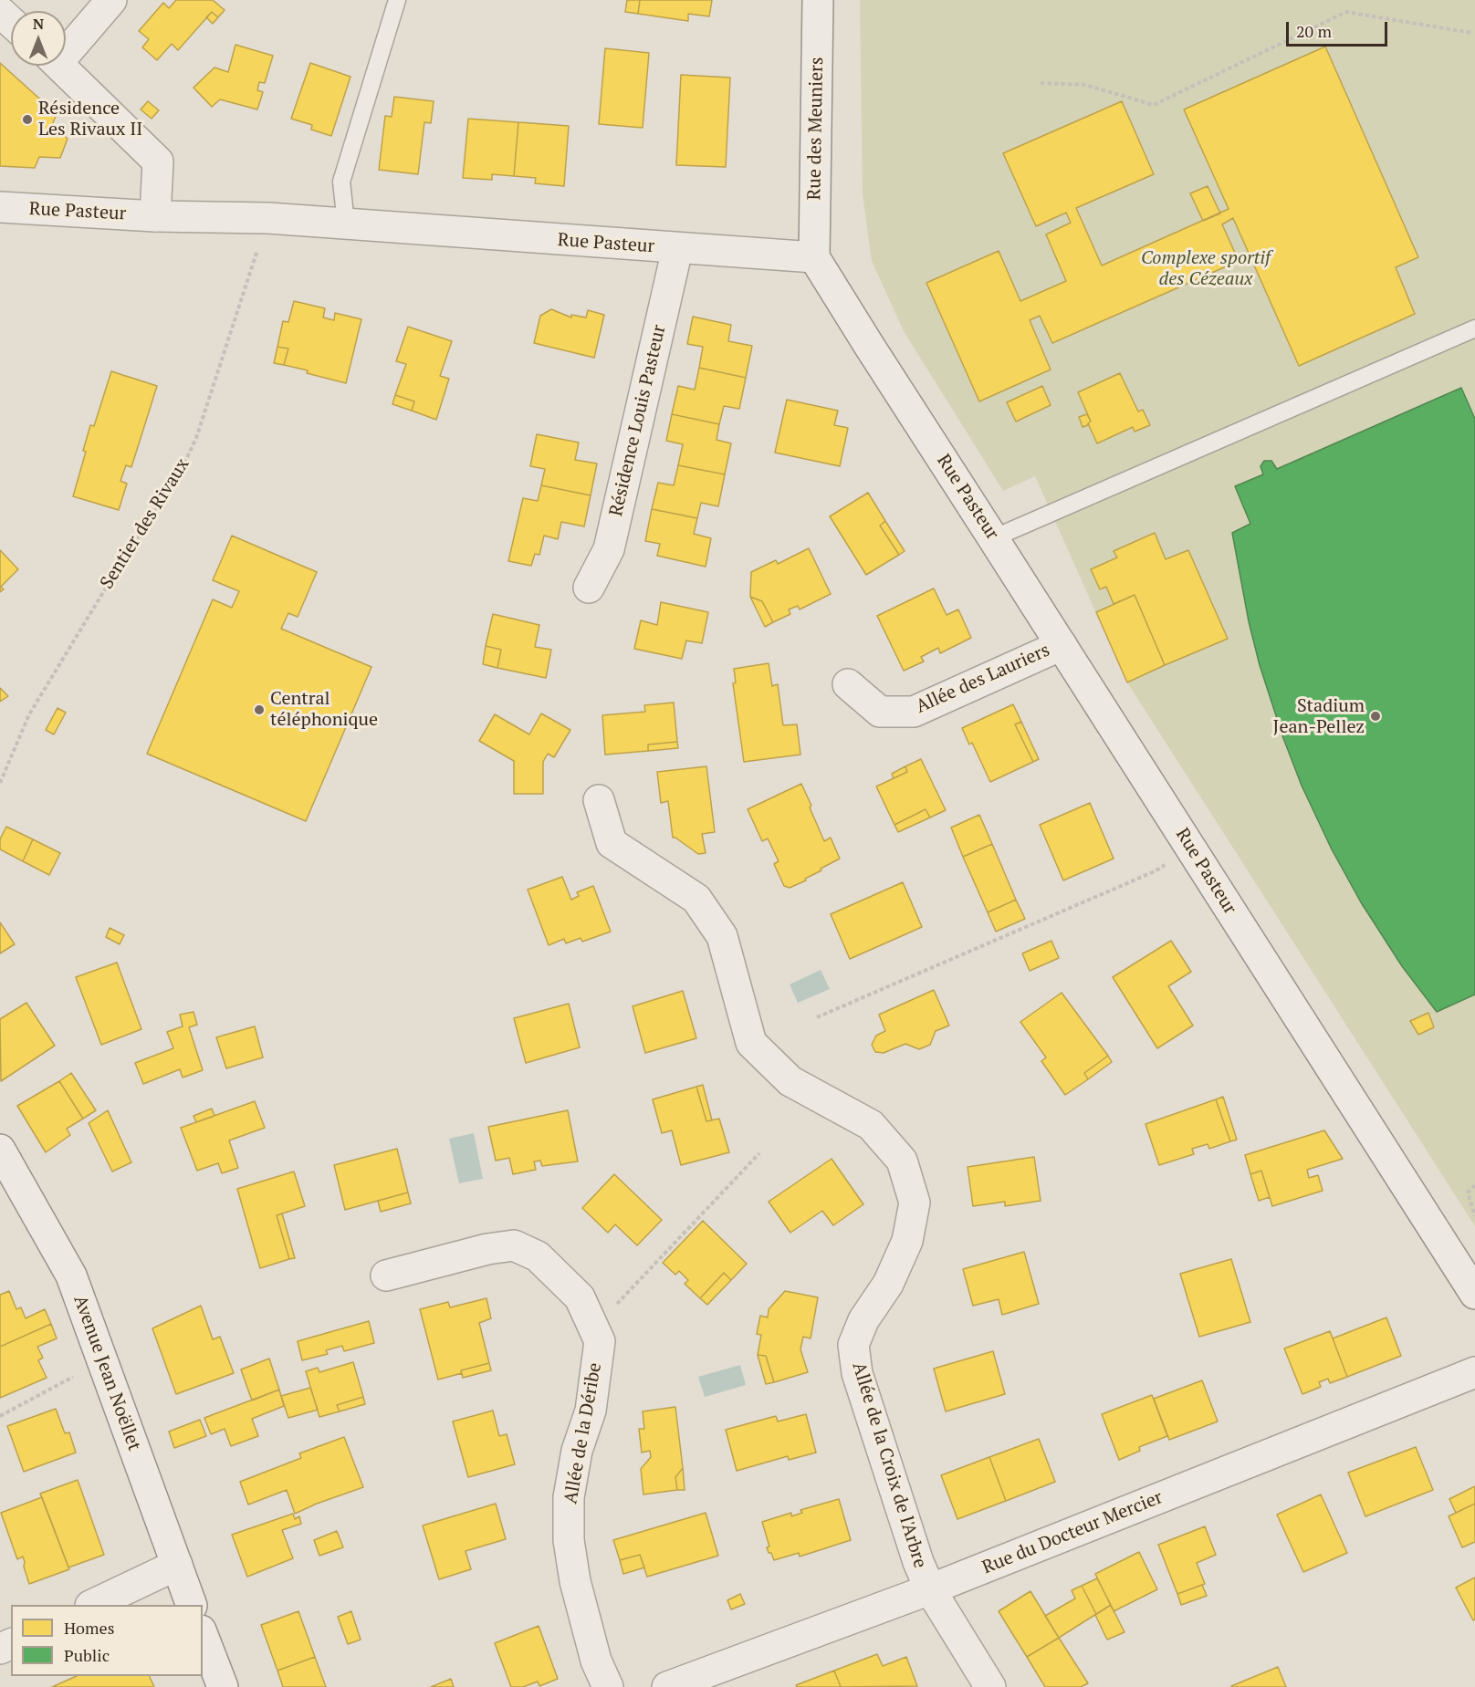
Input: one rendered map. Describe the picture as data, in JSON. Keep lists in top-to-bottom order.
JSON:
{
  "streets": {
    "street": [
      "Rue des Meuniers",
      "Rue Pasteur",
      "Résidence Louis Pasteur",
      "Allée des Lauriers",
      "Avenue Jean Noëllet",
      "Allée de la Déribe",
      "Allée de la Croix de l'Arbre",
      "Rue du Docteur Mercier"
    ],
    "path": ["Sentier des Rivaux"]
  },
  "crossings": [
    ["Rue des Meuniers", "Rue Pasteur"],
    ["Rue Pasteur", "Résidence Louis Pasteur"],
    ["Rue Pasteur", "Sentier des Rivaux"],
    ["Rue Pasteur", "Allée des Lauriers"],
    ["Allée de la Croix de l'Arbre", "Rue du Docteur Mercier"]
  ],
  "parks": ["Complexe sportif des Cézeaux"],
  "places": ["Résidence Les Rivaux II", "Central téléphonique", "Stadium Jean-Pellez"],
  "legend": ["Homes", "Public"],
  "scale_bar": "20 m",
  "north": "top"
}
